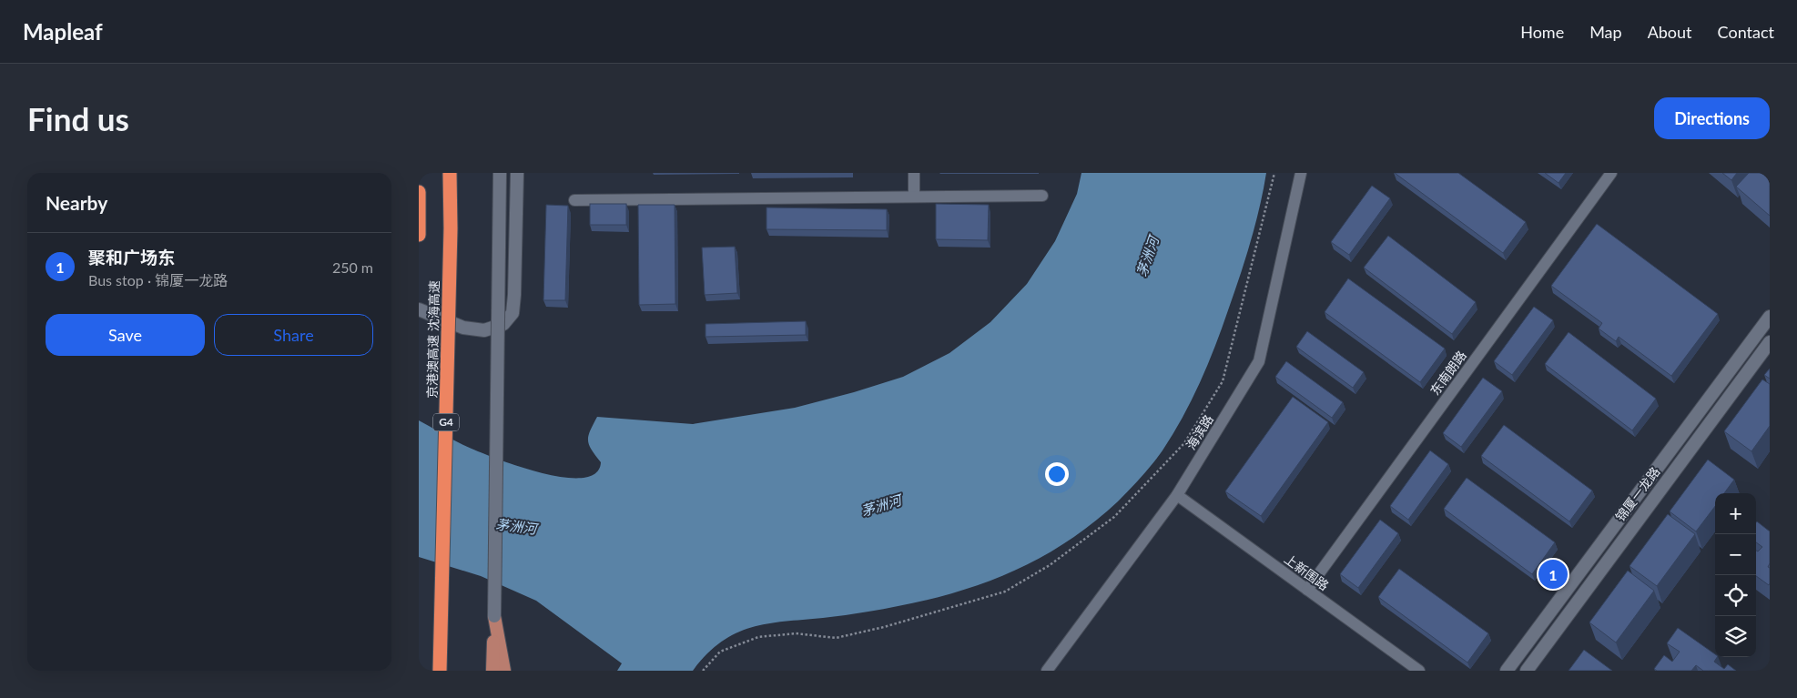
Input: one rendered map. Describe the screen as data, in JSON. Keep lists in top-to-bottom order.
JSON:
{
  "streets": {
    "highway": ["京港澳高速 沈海高速", "G4"],
    "street": [
      "东南朗路",
      "海滨路",
      "锦厦一龙路",
      "上新围路"
    ]
  },
  "crossings": [
    ["东南朗路", "上新围路"],
    ["海滨路", "上新围路"]
  ],
  "water": ["茅洲河"],
  "page": {
    "header": "Mapleaf",
    "nav": [
      "Home",
      "Map",
      "About",
      "Contact"
    ],
    "buttons": [
      "Directions",
      ["Save", "Share"]
    ],
    "title": "Find us",
    "heading": "Nearby",
    "list": [
      {
        "mark": "1",
        "name": "聚和广场东",
        "note": "Bus stop · 锦厦一龙路",
        "value": "250 m"
      }
    ],
    "map_buttons": ["+", "−"],
    "pins": "1"
  }
}
